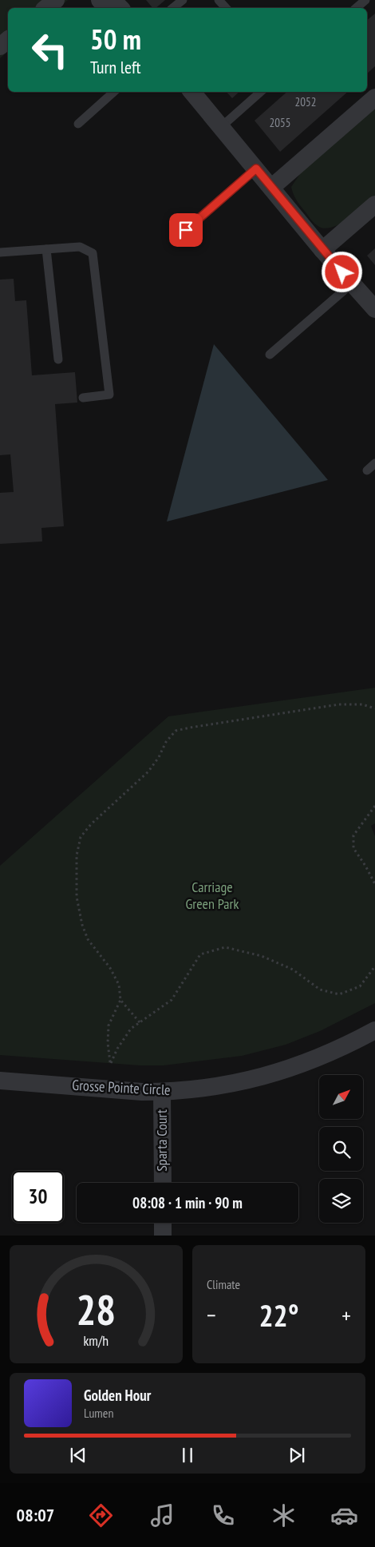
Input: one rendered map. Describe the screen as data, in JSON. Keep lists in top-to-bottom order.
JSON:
{
  "streets": {
    "street": ["Grosse Pointe Circle", "Sparta Court"]
  },
  "crossings": [
    ["Grosse Pointe Circle", "Sparta Court"]
  ],
  "parks": ["Carriage Green Park"],
  "house_numbers": ["2052", "2055"],
  "north": "top right",
  "page": {
    "turn": ["50 m", "Turn left"],
    "limit": "30",
    "trip": "08:08 · 1 min · 90 m",
    "tile": "Climate",
    "heat": ["−", "22°", "+"],
    "song": ["Golden Hour", "Lumen"],
    "tabs": "08:07",
    "gauge": ["28", "km/h"]
  }
}
